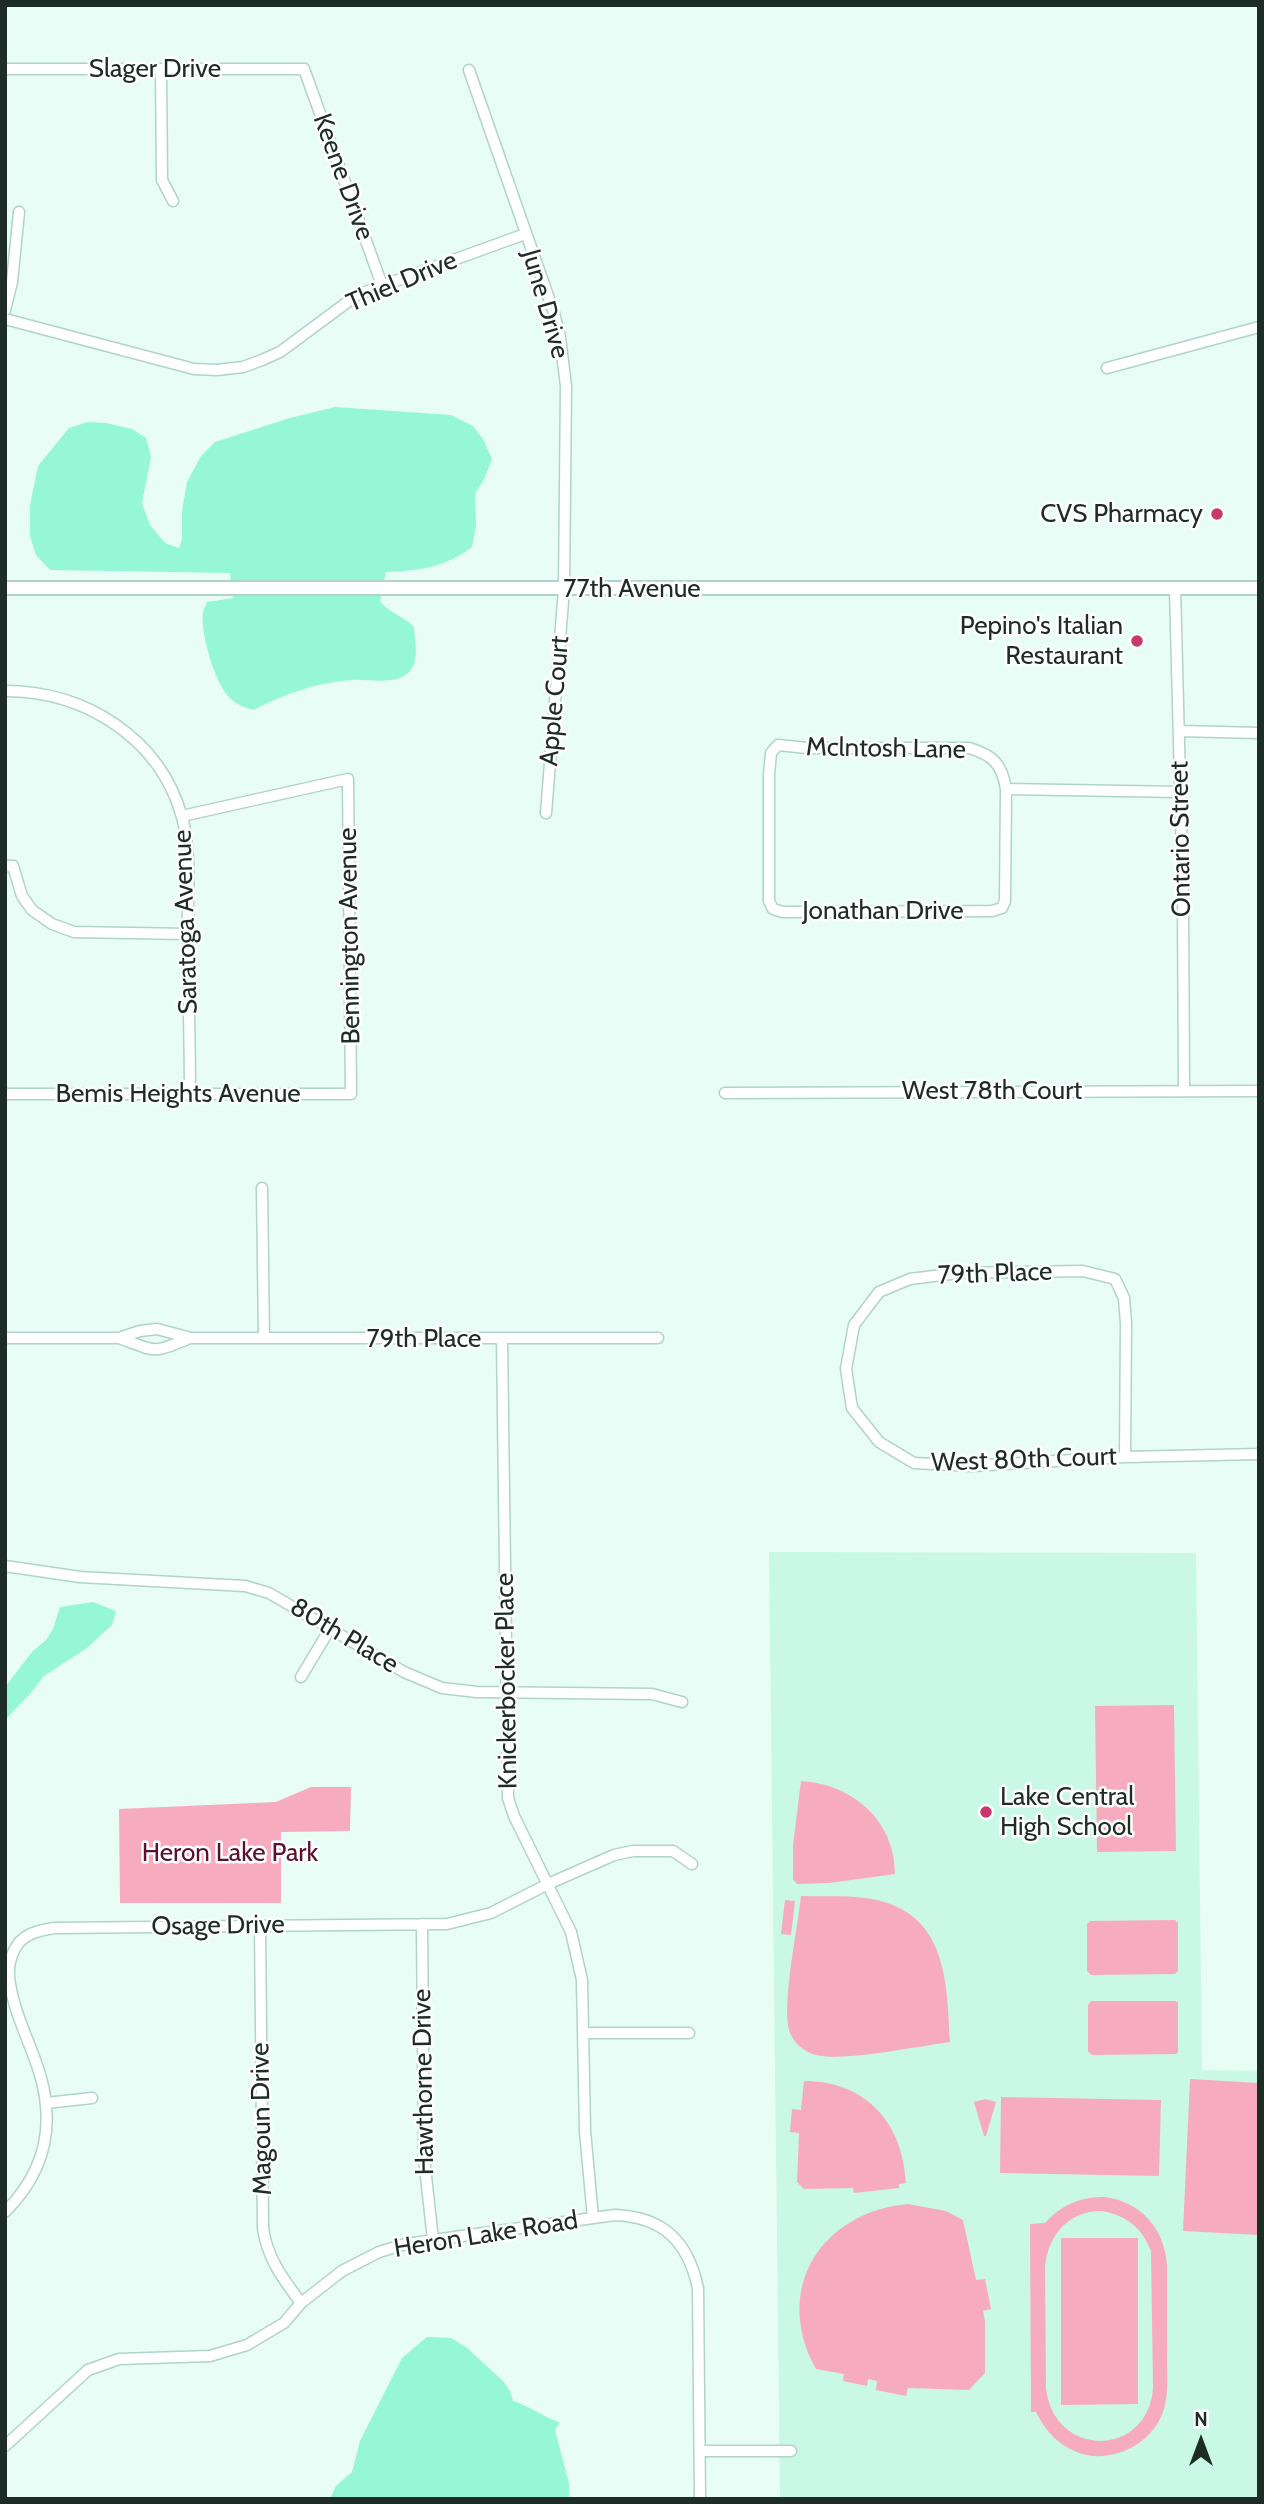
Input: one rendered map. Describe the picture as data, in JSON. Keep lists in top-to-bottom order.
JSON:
{
  "streets": {
    "street": [
      "Slager Drive",
      "Keene Drive",
      "Thiel Drive",
      "June Drive",
      "77th Avenue",
      "Apple Court",
      "Mclntosh Lane",
      "Ontario Street",
      "Jonathan Drive",
      "Saratoga Avenue",
      "Bennington Avenue",
      "West 78th Court",
      "Bemis Heights Avenue",
      "79th Place",
      "West 80th Court",
      "80th Place",
      "Knickerbocker Place",
      "Osage Drive",
      "Hawthorne Drive",
      "Magoun Drive",
      "Heron Lake Road"
    ]
  },
  "crossings": [
    ["Slager Drive", "Keene Drive"],
    ["Keene Drive", "Thiel Drive"],
    ["Thiel Drive", "June Drive"],
    ["June Drive", "77th Avenue"],
    ["June Drive", "Apple Court"],
    ["77th Avenue", "Apple Court"],
    ["77th Avenue", "Ontario Street"],
    ["Mclntosh Lane", "Jonathan Drive"],
    ["Ontario Street", "West 78th Court"],
    ["Saratoga Avenue", "Bennington Avenue"],
    ["Saratoga Avenue", "Bemis Heights Avenue"],
    ["Bennington Avenue", "Bemis Heights Avenue"],
    ["79th Place", "West 80th Court"],
    ["79th Place", "Knickerbocker Place"],
    ["80th Place", "Knickerbocker Place"],
    ["Knickerbocker Place", "Osage Drive"],
    ["Knickerbocker Place", "Heron Lake Road"],
    ["Osage Drive", "Hawthorne Drive"],
    ["Osage Drive", "Magoun Drive"],
    ["Hawthorne Drive", "Heron Lake Road"],
    ["Magoun Drive", "Heron Lake Road"]
  ],
  "parks": ["Heron Lake Park"],
  "places": ["CVS Pharmacy", "Pepino's Italian Restaurant", "Lake Central High School"],
  "north": "top"
}
